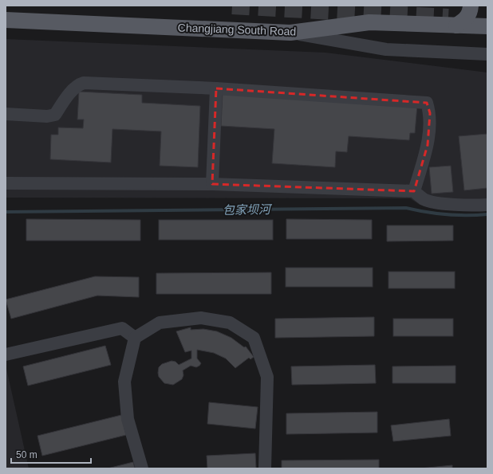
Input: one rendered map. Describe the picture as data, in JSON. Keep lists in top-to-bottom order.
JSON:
{
  "streets": {
    "main road": ["Changjiang South Road"]
  },
  "water": ["包家坝河"],
  "scale_bar": "50 m"
}
